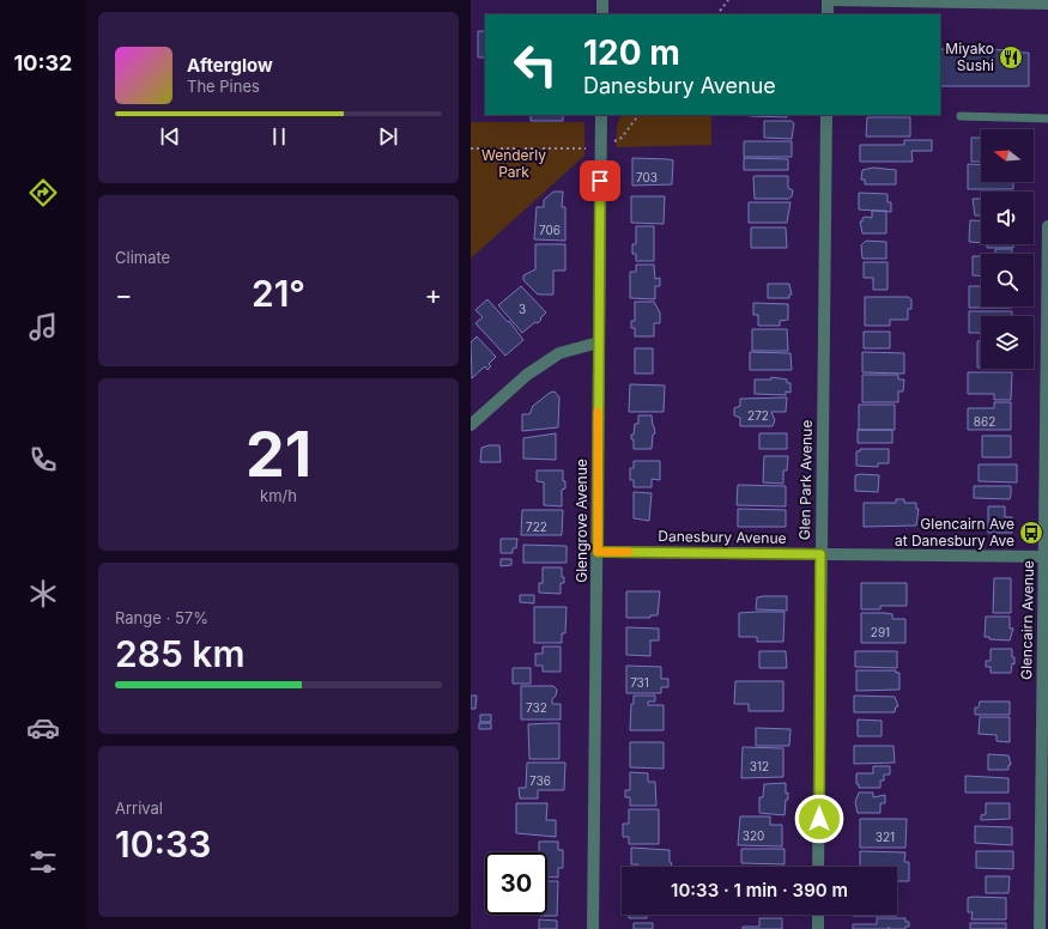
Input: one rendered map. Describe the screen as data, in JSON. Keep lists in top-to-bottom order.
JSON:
{
  "streets": {
    "street": [
      "Glen Park Avenue",
      "Glengrove Avenue",
      "Danesbury Avenue",
      "Glencairn Avenue"
    ]
  },
  "crossings": [
    ["Glen Park Avenue", "Danesbury Avenue"],
    ["Glengrove Avenue", "Danesbury Avenue"],
    ["Danesbury Avenue", "Glencairn Avenue"]
  ],
  "parks": ["Wenderly Park"],
  "places": {
    "restaurant": ["Miyako Sushi"],
    "bus stop": ["Glencairn Ave at Danesbury Ave"]
  },
  "house_numbers": [
    "703",
    "706",
    "3",
    "272",
    "862",
    "722",
    "291",
    "731",
    "732",
    "312",
    "736",
    "320",
    "321"
  ],
  "north": "left",
  "page": {
    "tabs": "10:32",
    "turn": ["120 m", "Danesbury Avenue"],
    "song": ["Afterglow", "The Pines"],
    "tile": [
      "Climate",
      ["21", "km/h"],
      ["Range · 57%", "285 km"],
      ["Arrival", "10:33"]
    ],
    "heat": ["−", "21°", "+"],
    "limit": "30",
    "trip": "10:33 · 1 min · 390 m"
  }
}
